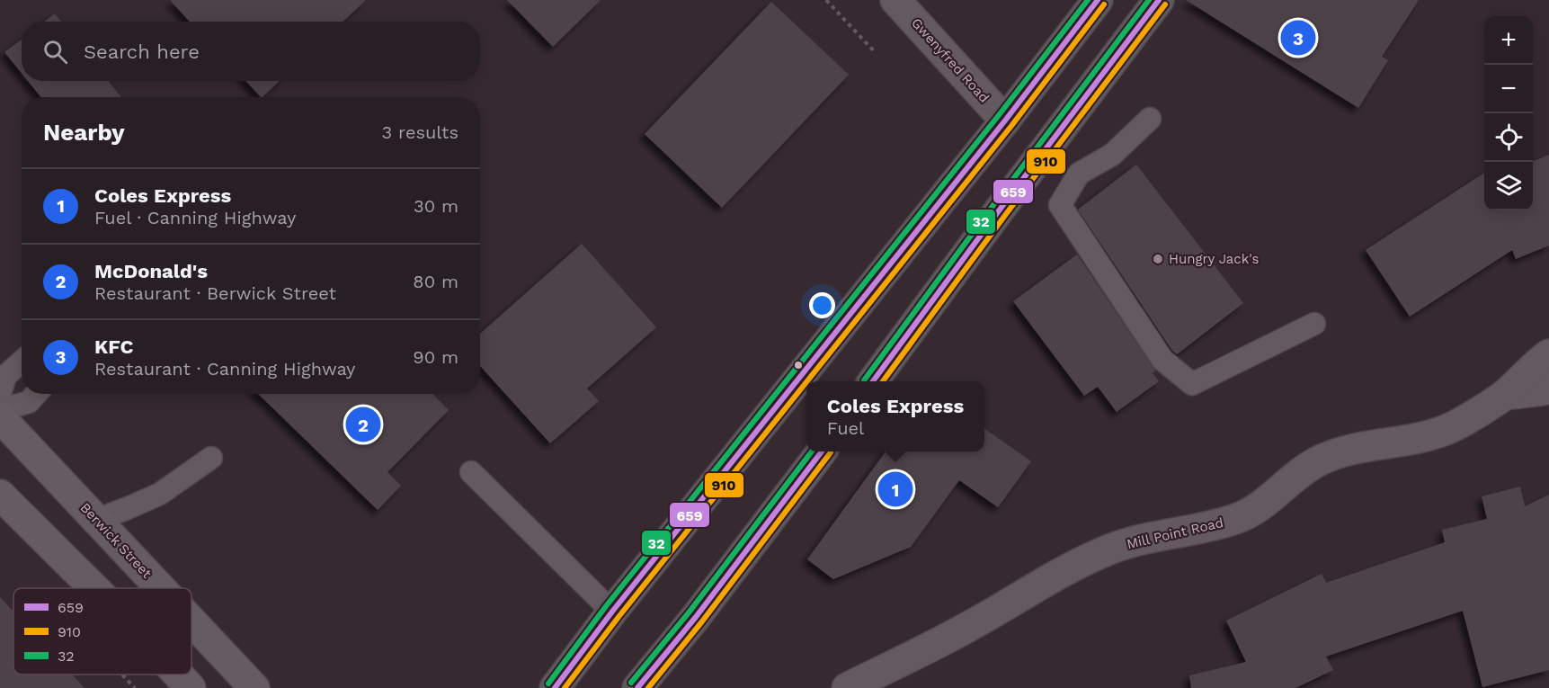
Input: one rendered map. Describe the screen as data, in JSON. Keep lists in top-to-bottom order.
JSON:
{
  "streets": {
    "main road": ["Berwick Street"],
    "street": ["Gwenyfred Road", "Mill Point Road"]
  },
  "places": ["Hungry Jack's"],
  "lines": ["transit line 659", "transit line 32", "transit line 910"],
  "legend": ["659", "910", "32"],
  "page": {
    "map_buttons": ["+", "−"],
    "pins": ["3", "2", "1"],
    "search": "Search here",
    "heading": ["Nearby", "3 results"],
    "list": [
      {
        "mark": "1",
        "name": "Coles Express",
        "note": "Fuel · Canning Highway",
        "value": "30 m"
      },
      {
        "mark": "2",
        "name": "McDonald's",
        "note": "Restaurant · Berwick Street",
        "value": "80 m"
      },
      {
        "mark": "3",
        "name": "KFC",
        "note": "Restaurant · Canning Highway",
        "value": "90 m"
      }
    ],
    "popup": ["Coles Express", "Fuel"]
  }
}
